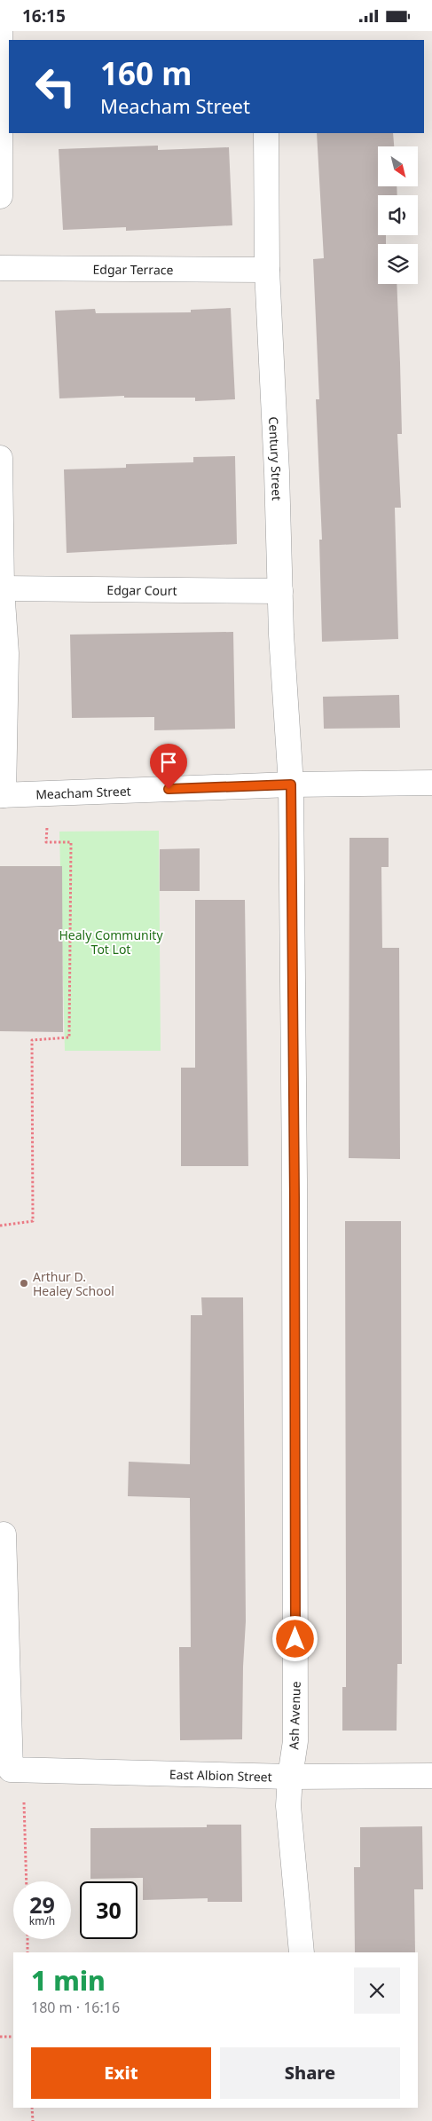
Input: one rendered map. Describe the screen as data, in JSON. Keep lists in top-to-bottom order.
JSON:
{
  "streets": {
    "street": [
      "Edgar Terrace",
      "Century Street",
      "Edgar Court",
      "Meacham Street",
      "Ash Avenue",
      "East Albion Street"
    ]
  },
  "crossings": [
    ["Edgar Terrace", "Century Street"],
    ["Century Street", "Edgar Court"],
    ["Century Street", "Meacham Street"],
    ["Century Street", "Ash Avenue"],
    ["Meacham Street", "Ash Avenue"],
    ["Ash Avenue", "East Albion Street"]
  ],
  "parks": ["Healy Community Tot Lot"],
  "places": ["Arthur D. Healey School"],
  "north": "bottom right",
  "page": {
    "status": "16:15",
    "turn": ["160 m", "Meacham Street"],
    "speed": "29 km/h",
    "limit": "30",
    "heading": ["1 min", "180 m · 16:16"],
    "buttons": ["Exit", "Share"]
  }
}
